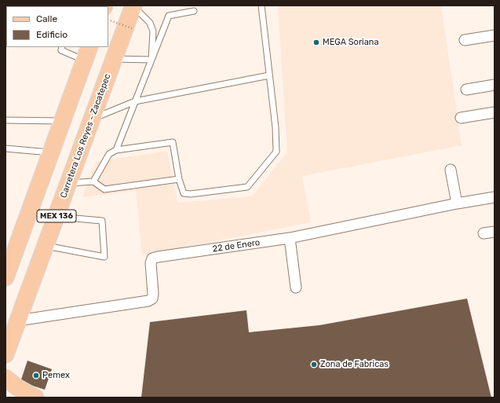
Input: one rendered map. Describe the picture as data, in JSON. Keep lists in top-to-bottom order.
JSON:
{
  "streets": {
    "main road": ["Carretera Los Reyes - Zacatepec", "MEX 136"],
    "street": ["22 de Enero"]
  },
  "crossings": [
    ["Carretera Los Reyes - Zacatepec", "22 de Enero"]
  ],
  "places": ["MEGA Soriana", "Zona de Fabricas", "Pemex"],
  "legend": ["Calle", "Edificio"]
}
